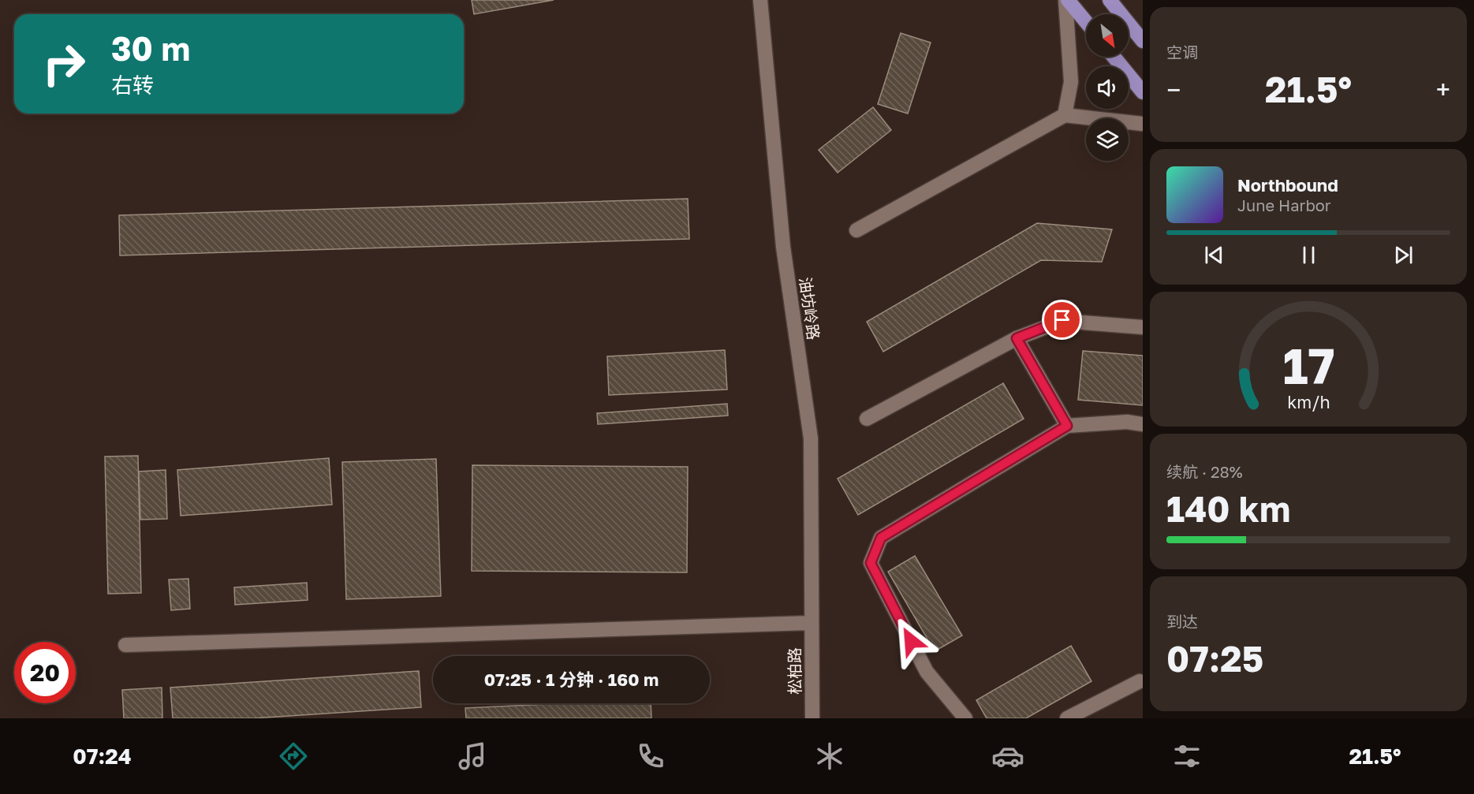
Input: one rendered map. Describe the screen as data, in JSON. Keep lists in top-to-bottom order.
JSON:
{
  "streets": {
    "street": ["油坊岭路", "松柏路"]
  },
  "crossings": [
    ["油坊岭路", "松柏路"]
  ],
  "north": "bottom right",
  "page": {
    "tile": [
      "空调",
      ["续航 · 28%", "140 km"],
      ["到达", "07:25"]
    ],
    "turn": ["30 m", "右转"],
    "heat": ["−", "21.5°", "+"],
    "song": ["Northbound", "June Harbor"],
    "limit": "20",
    "trip": "07:25 · 1 分钟 · 160 m",
    "tabs": ["07:24", "21.5°"],
    "gauge": ["17", "km/h"]
  }
}
